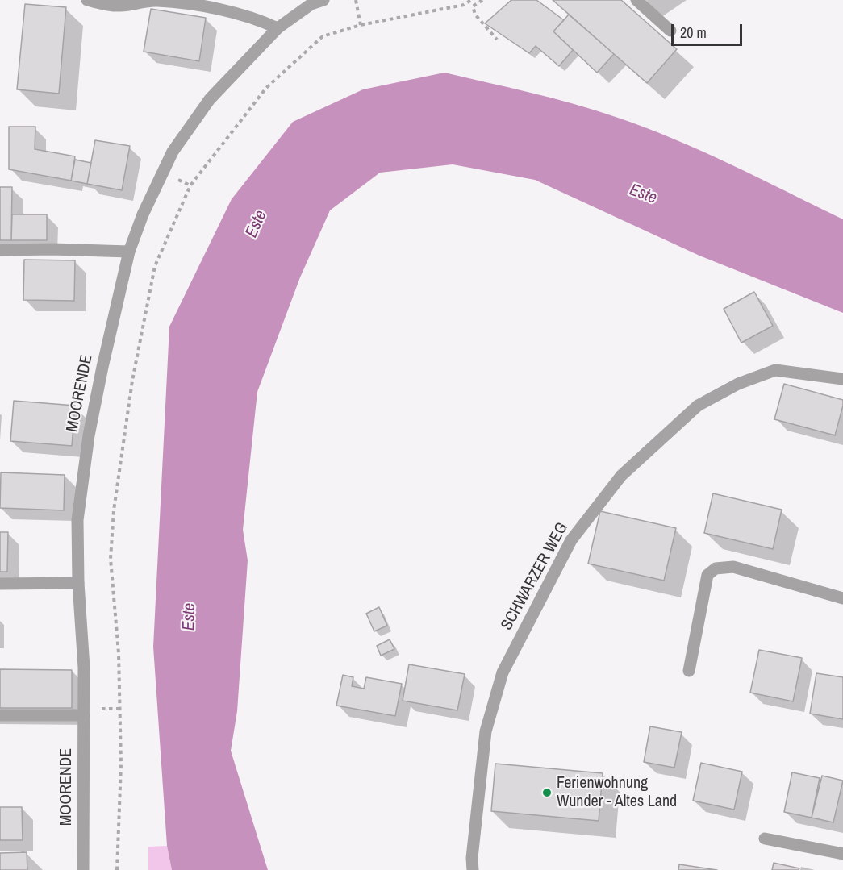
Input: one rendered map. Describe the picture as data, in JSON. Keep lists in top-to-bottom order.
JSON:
{
  "streets": {
    "street": ["MOORENDE", "SCHWARZER WEG"]
  },
  "water": ["Este"],
  "places": ["Ferienwohnung Wunder - Altes Land"],
  "scale_bar": "20 m"
}
